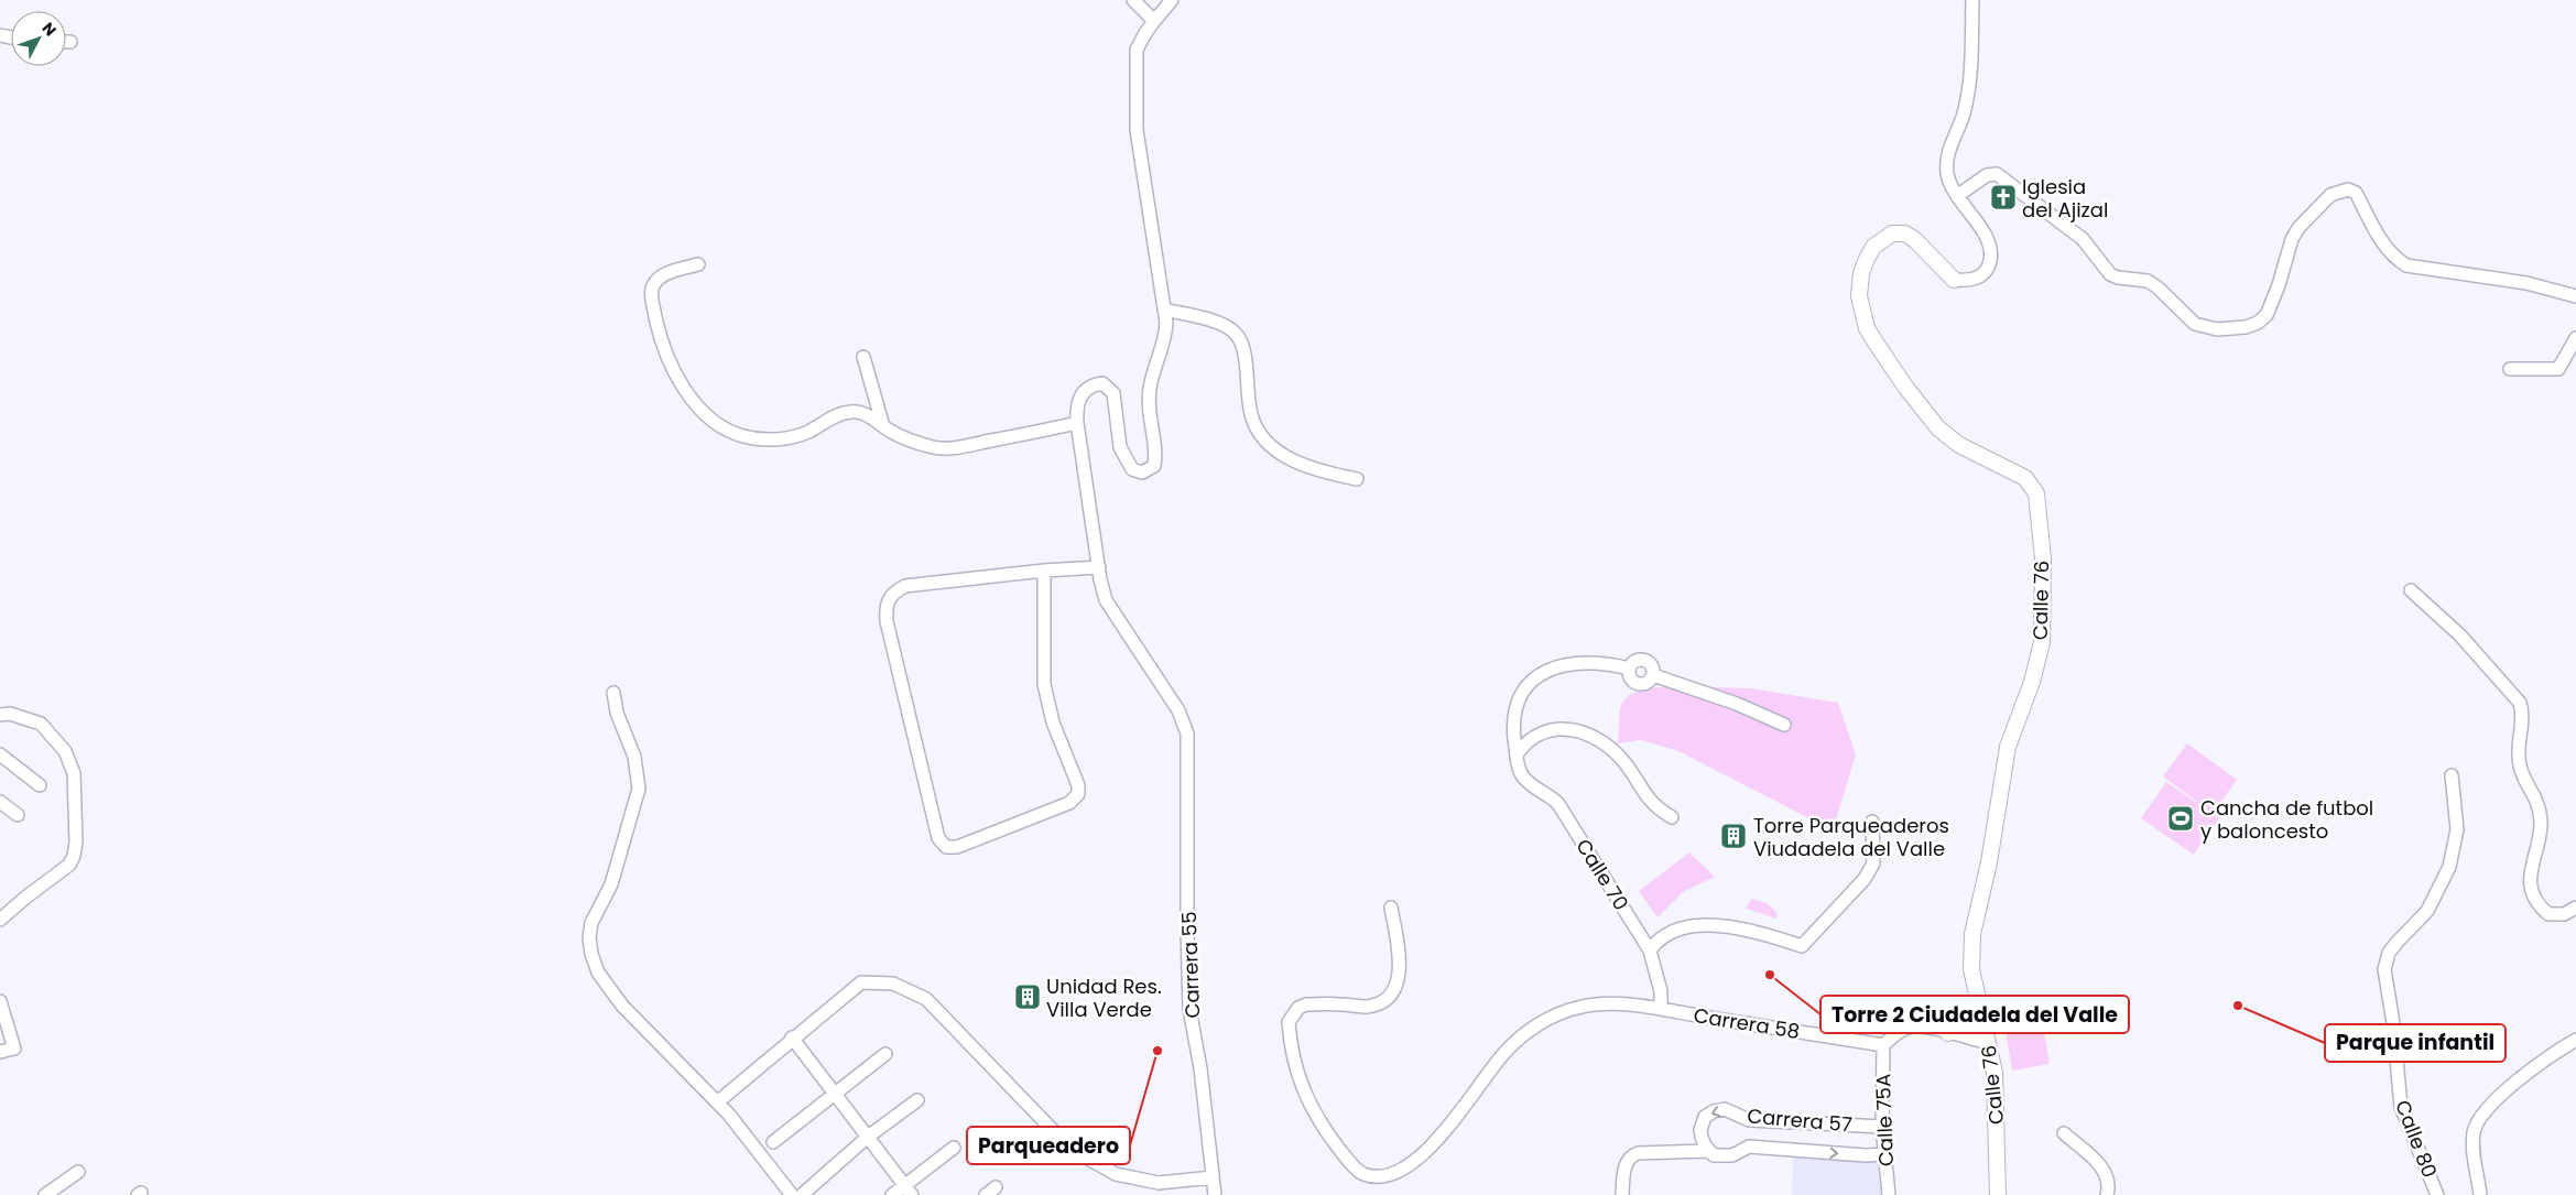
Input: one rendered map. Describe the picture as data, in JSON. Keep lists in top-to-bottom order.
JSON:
{
  "streets": {
    "street": [
      "Calle 76",
      "Calle 70",
      "Carrera 55",
      "Carrera 58",
      "Carrera 57",
      "Calle 75A",
      "Calle 80"
    ]
  },
  "crossings": [
    ["Calle 70", "Carrera 58"],
    ["Carrera 58", "Calle 75A"],
    ["Carrera 57", "Calle 75A"]
  ],
  "places": {
    "church": ["Iglesia del Ajizal"],
    "sports": ["Cancha de futbol y baloncesto"],
    "building": ["Torre Parqueaderos Viudadela del Valle", "Unidad Res. Villa Verde"],
    "other": ["Torre 2 Ciudadela del Valle", "Parque infantil", "Parqueadero"]
  },
  "north": "top right"
}
